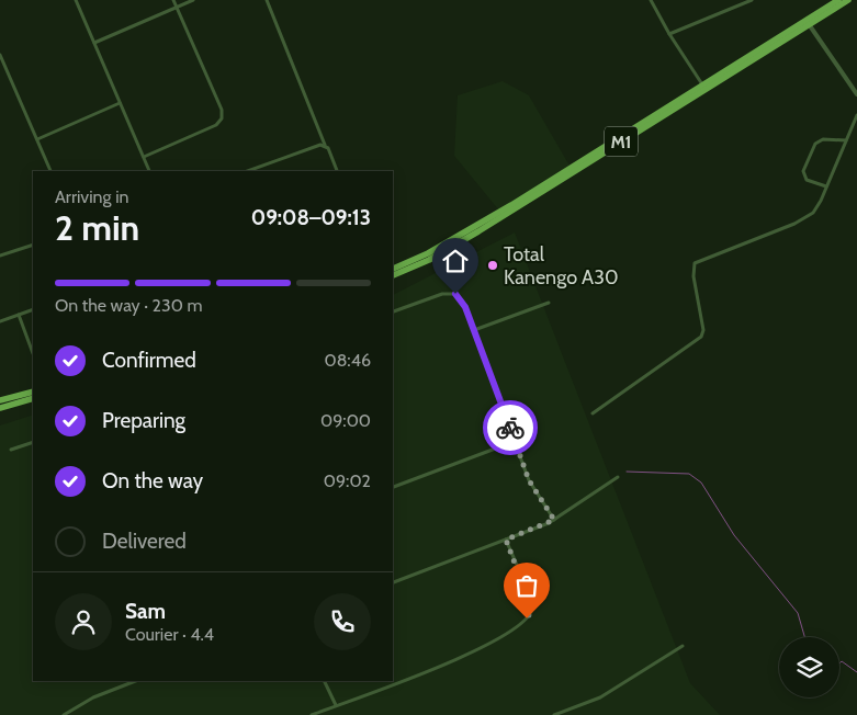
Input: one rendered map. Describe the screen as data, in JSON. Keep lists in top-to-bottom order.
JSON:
{
  "streets": {
    "highway": ["M1"]
  },
  "places": ["Total Kanengo A30"],
  "page": {
    "heading": ["2 min", "Arriving in", "09:08–09:13"],
    "panel": ["Sam", "Courier · 4.4"],
    "bar": "On the way · 230 m",
    "list": [
      ["Confirmed", "08:46"],
      ["Preparing", "09:00"],
      ["On the way", "09:02"],
      "Delivered"
    ]
  }
}
